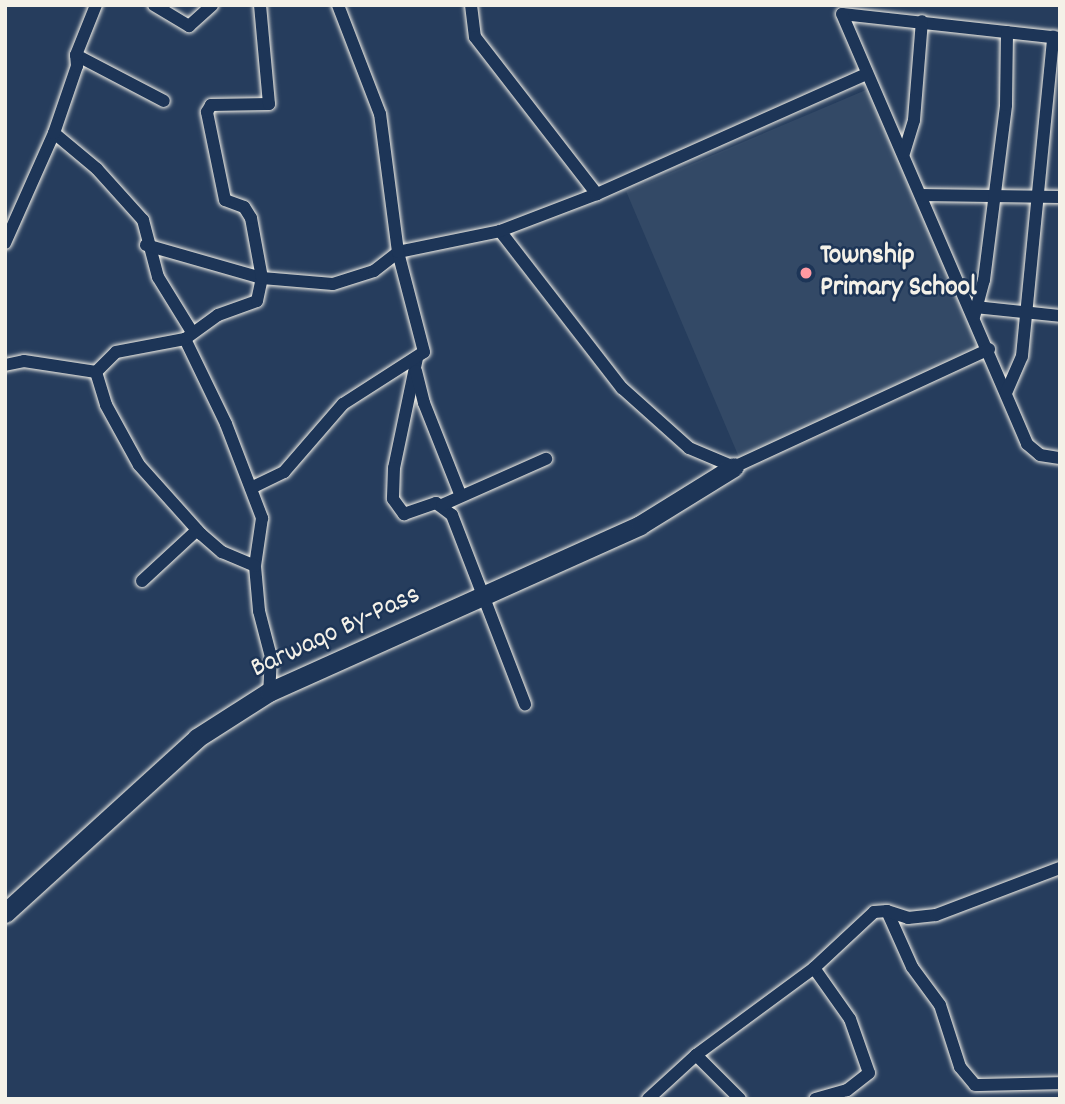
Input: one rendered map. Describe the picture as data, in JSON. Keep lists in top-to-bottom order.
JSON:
{
  "streets": {
    "highway": ["Barwaqo By-Pass"]
  },
  "places": ["Township Primary School"]
}
